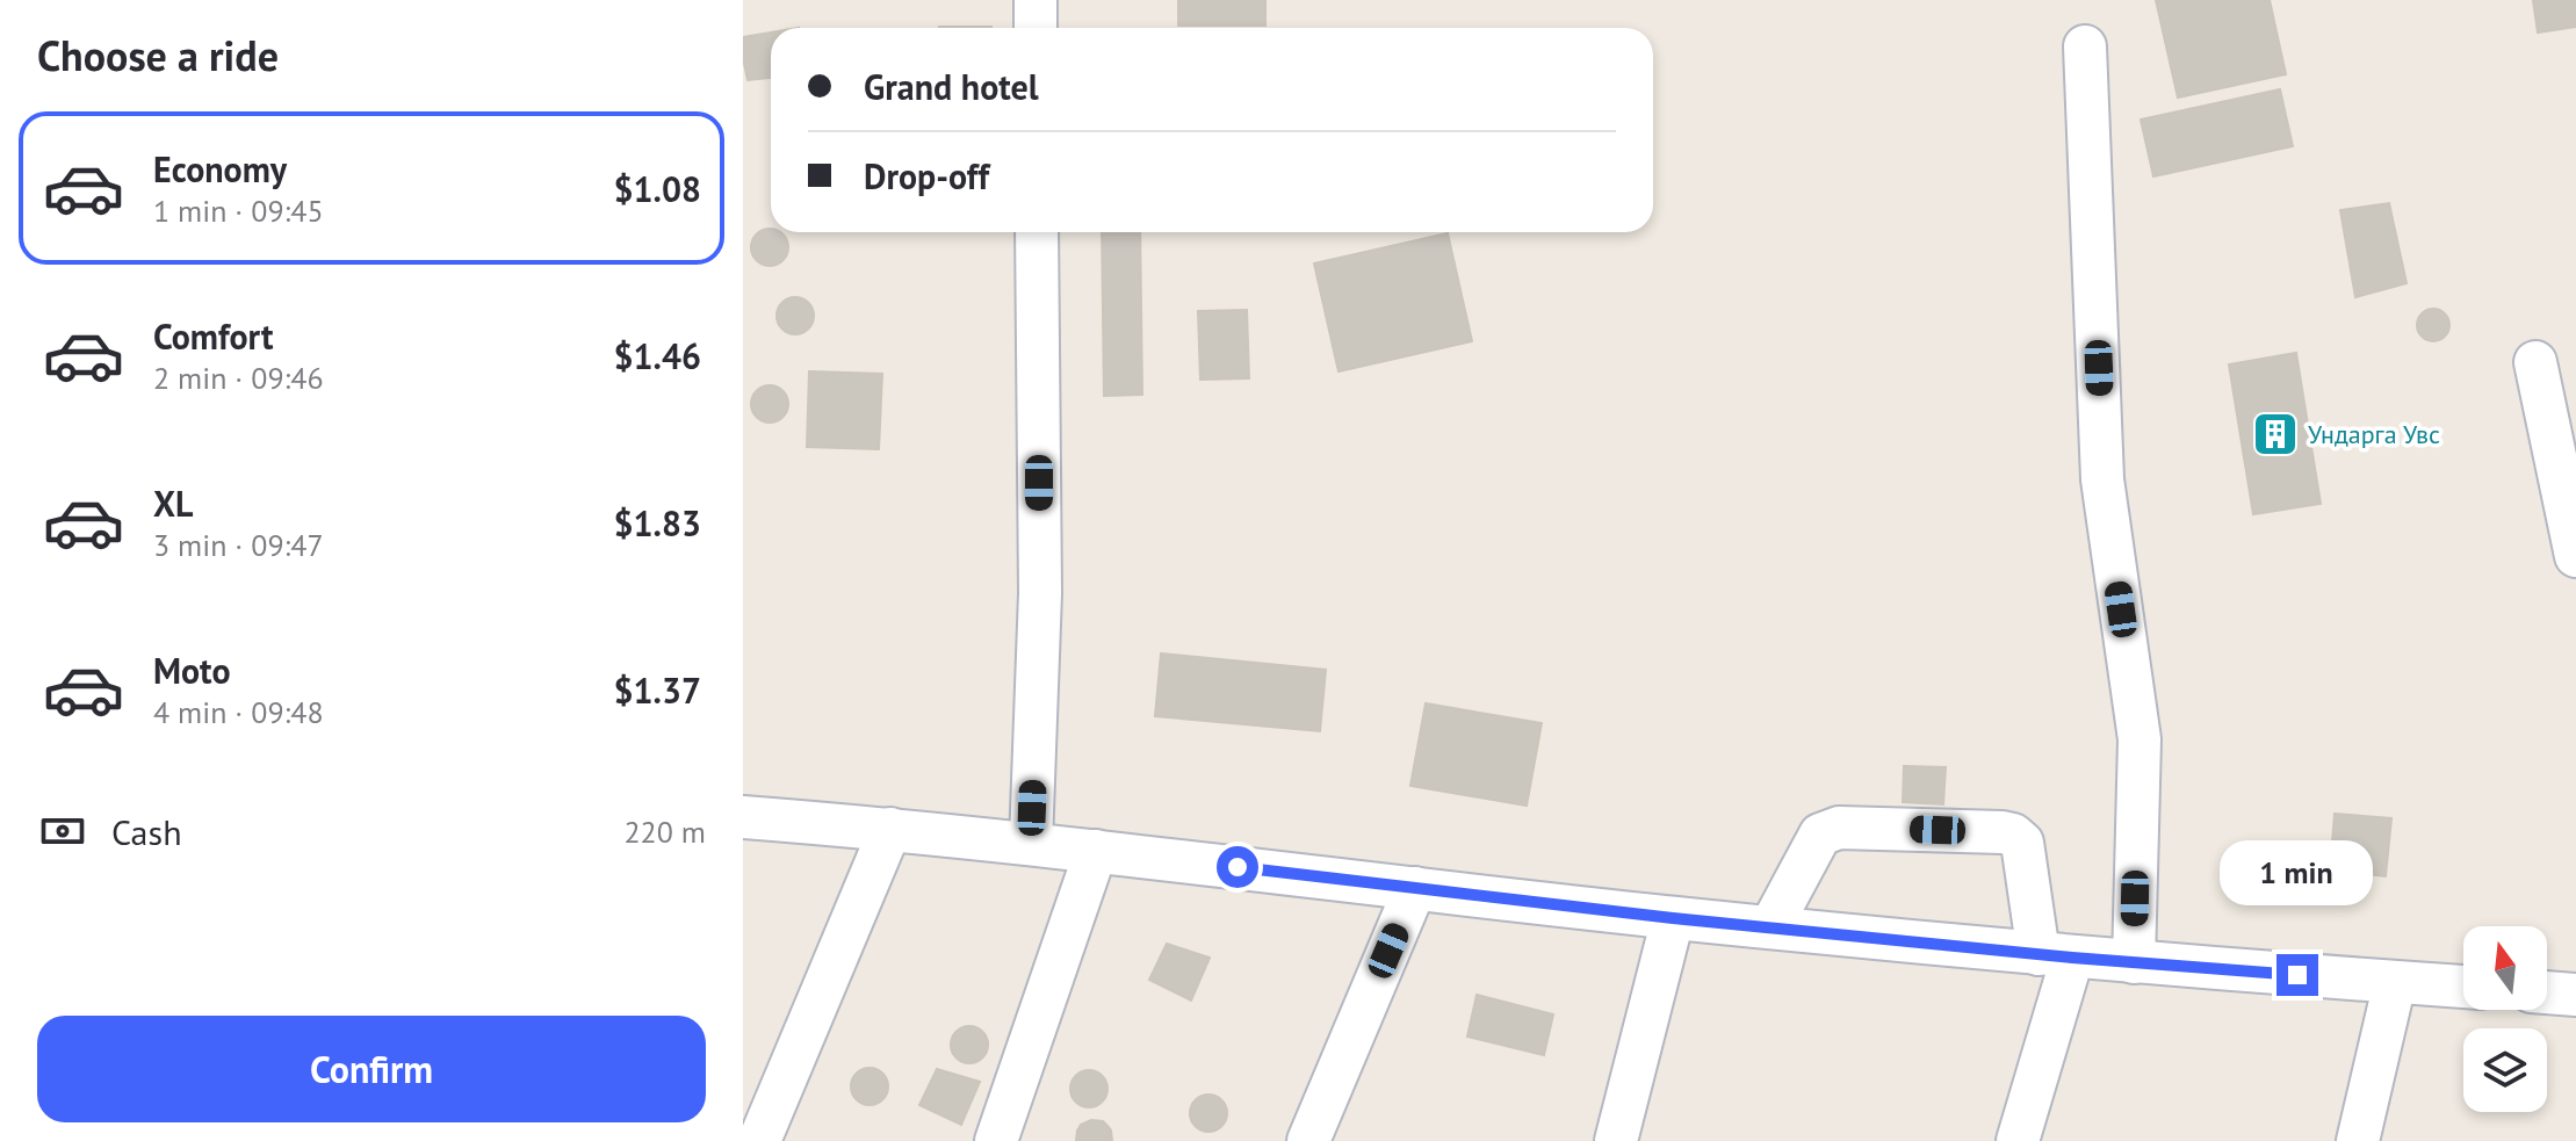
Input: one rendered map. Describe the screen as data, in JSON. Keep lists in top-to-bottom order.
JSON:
{
  "places": {
    "building": ["Ундарга Увс"]
  },
  "north": "top",
  "page": {
    "heading": "Choose a ride",
    "banner": ["Grand hotel", "Drop-off"],
    "list": [
      {
        "name": "Economy",
        "note": "1 min · 09:45",
        "value": "$1.08"
      },
      {
        "name": "Comfort",
        "note": "2 min · 09:46",
        "value": "$1.46"
      },
      {
        "name": "XL",
        "note": "3 min · 09:47",
        "value": "$1.83"
      },
      {
        "name": "Moto",
        "note": "4 min · 09:48",
        "value": "$1.37"
      }
    ],
    "pay": ["Cash", "220 m"],
    "bubble": "1 min",
    "buttons": "Confirm"
  }
}
